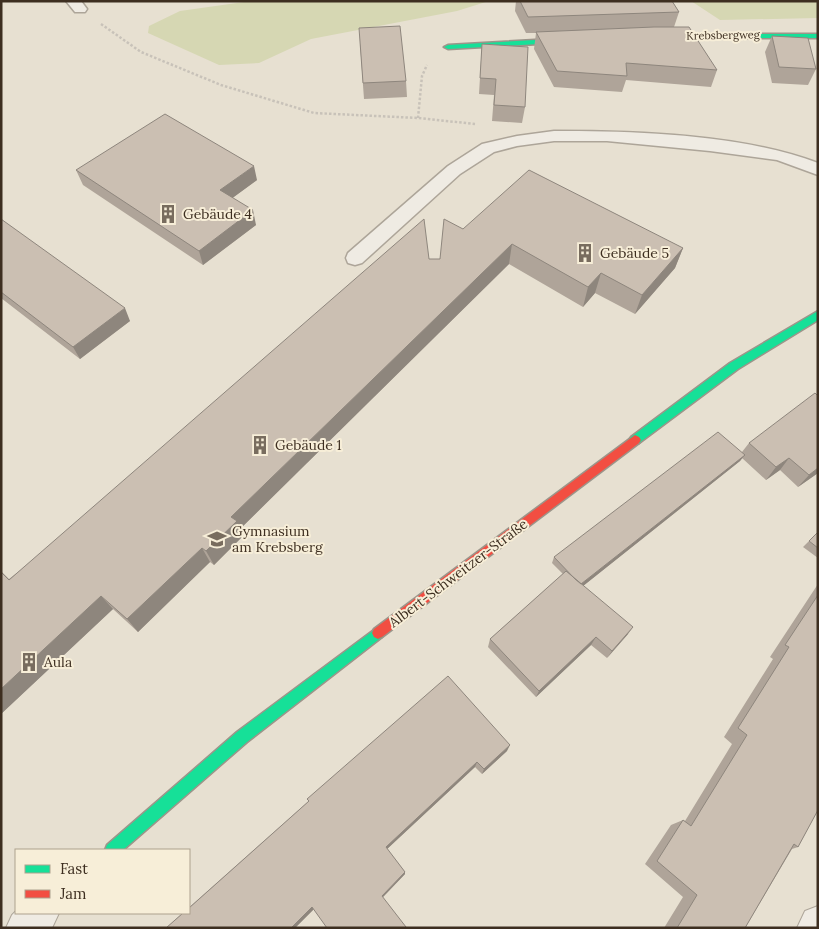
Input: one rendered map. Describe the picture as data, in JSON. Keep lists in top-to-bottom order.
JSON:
{
  "streets": {
    "street": ["Krebsbergweg", "Albert-Schweitzer-Straße"]
  },
  "places": {
    "building": [
      "Gebäude 4",
      "Gebäude 5",
      "Gebäude 1",
      "Aula"
    ],
    "school or university": ["Gymnasium am Krebsberg"]
  },
  "legend": ["Fast", "Jam"]
}
